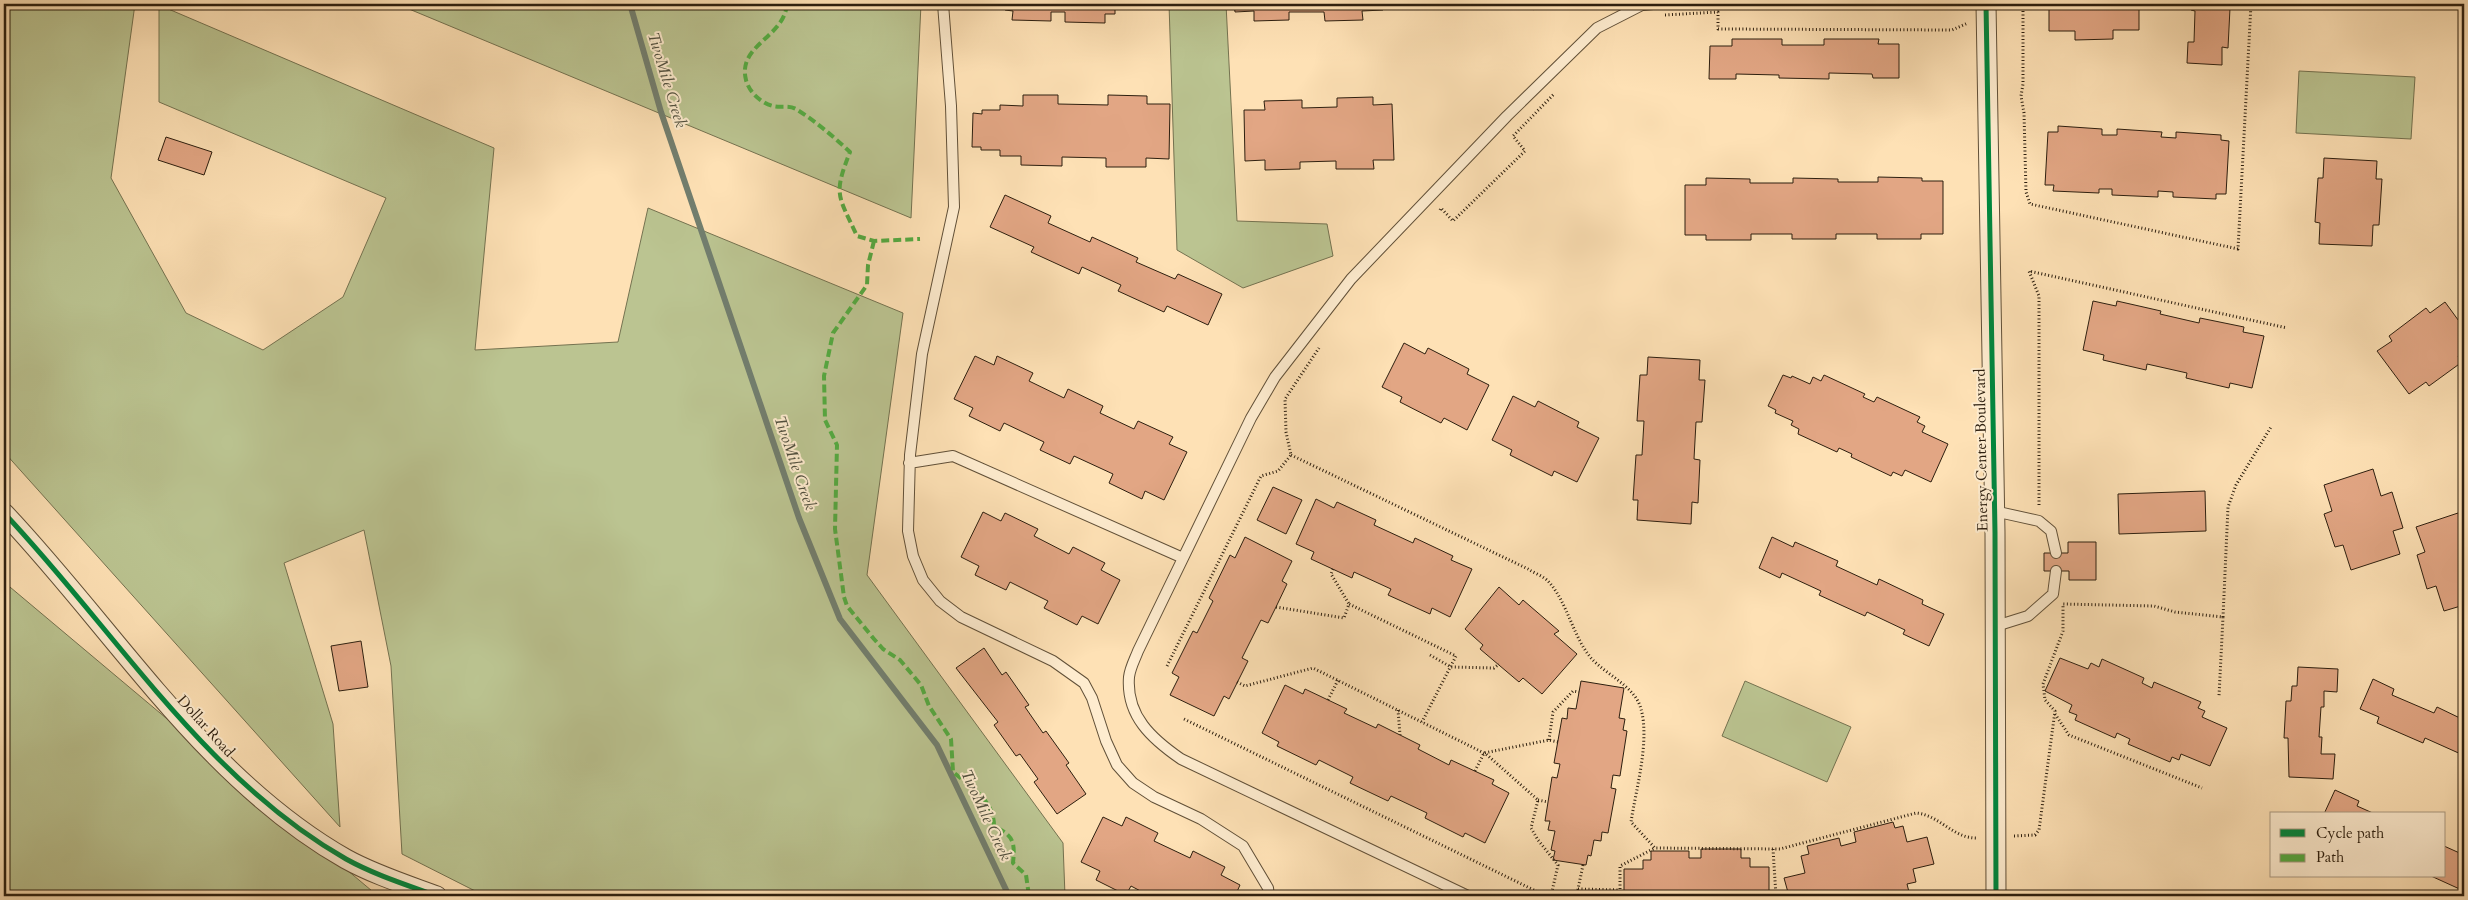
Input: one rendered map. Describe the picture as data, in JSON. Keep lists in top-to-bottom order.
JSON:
{
  "streets": {
    "street": ["Energy Center Boulevard", "Dollar Road"]
  },
  "water": ["TwoMile Creek"],
  "legend": ["Cycle path", "Path"]
}
